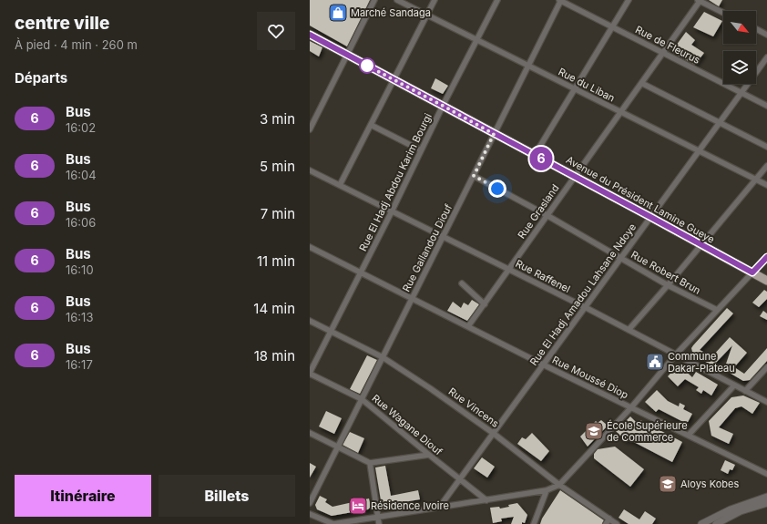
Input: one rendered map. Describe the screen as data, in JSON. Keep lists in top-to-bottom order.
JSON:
{
  "streets": {
    "main road": ["Avenue du Président Lamine Gueye"],
    "street": [
      "Rue de Fleurus",
      "Rue du Liban",
      "Rue El Hadj Abdou Karim Bourgi",
      "Rue Grasland",
      "Rue Gallandou Diouf",
      "Rue Robert Brun",
      "Rue Raffenel",
      "Rue El Hadj Amadou Lahsane Ndoye",
      "Rue Moussé Diop",
      "Rue Vincens",
      "Rue Wagane Diouf"
    ]
  },
  "crossings": [
    ["Rue de Fleurus", "Rue Grasland"],
    ["Rue de Fleurus", "Rue Gallandou Diouf"],
    ["Rue de Fleurus", "Rue El Hadj Amadou Lahsane Ndoye"],
    ["Rue du Liban", "Rue El Hadj Abdou Karim Bourgi"],
    ["Rue du Liban", "Rue Grasland"],
    ["Rue du Liban", "Rue Gallandou Diouf"],
    ["Rue du Liban", "Rue El Hadj Amadou Lahsane Ndoye"],
    ["Rue El Hadj Abdou Karim Bourgi", "Avenue du Président Lamine Gueye"],
    ["Rue El Hadj Abdou Karim Bourgi", "Rue Raffenel"],
    ["Rue El Hadj Abdou Karim Bourgi", "Rue Moussé Diop"],
    ["Rue El Hadj Abdou Karim Bourgi", "Rue Vincens"],
    ["Rue El Hadj Abdou Karim Bourgi", "Rue Wagane Diouf"],
    ["Avenue du Président Lamine Gueye", "Rue Grasland"],
    ["Avenue du Président Lamine Gueye", "Rue Gallandou Diouf"],
    ["Avenue du Président Lamine Gueye", "Rue El Hadj Amadou Lahsane Ndoye"],
    ["Rue Grasland", "Rue Robert Brun"],
    ["Rue Grasland", "Rue Raffenel"],
    ["Rue Grasland", "Rue Moussé Diop"],
    ["Rue Gallandou Diouf", "Rue Robert Brun"],
    ["Rue Gallandou Diouf", "Rue Raffenel"],
    ["Rue Gallandou Diouf", "Rue Moussé Diop"],
    ["Rue Gallandou Diouf", "Rue Vincens"],
    ["Rue Gallandou Diouf", "Rue Wagane Diouf"],
    ["Rue Robert Brun", "Rue El Hadj Amadou Lahsane Ndoye"],
    ["Rue Raffenel", "Rue El Hadj Amadou Lahsane Ndoye"],
    ["Rue El Hadj Amadou Lahsane Ndoye", "Rue Moussé Diop"],
    ["Rue El Hadj Amadou Lahsane Ndoye", "Rue Vincens"],
    ["Rue El Hadj Amadou Lahsane Ndoye", "Rue Wagane Diouf"]
  ],
  "places": {
    "shop": ["Marché Sandaga"],
    "public building": ["Commune Dakar-Plateau"],
    "school or university": ["École Supérieure de Commerce", "Aloys Kobes"],
    "hotel": ["Résidence Ivoire"]
  },
  "lines": ["bus line 6"],
  "north": "bottom right",
  "page": {
    "heading": [
      ["centre ville", "À pied · 4 min · 260 m"],
      "Départs"
    ],
    "on_map": "6",
    "list": [
      {
        "mark": "6",
        "name": "Bus",
        "note": "16:02",
        "value": "3 min"
      },
      {
        "mark": "6",
        "name": "Bus",
        "note": "16:04",
        "value": "5 min"
      },
      {
        "mark": "6",
        "name": "Bus",
        "note": "16:06",
        "value": "7 min"
      },
      {
        "mark": "6",
        "name": "Bus",
        "note": "16:10",
        "value": "11 min"
      },
      {
        "mark": "6",
        "name": "Bus",
        "note": "16:13",
        "value": "14 min"
      },
      {
        "mark": "6",
        "name": "Bus",
        "note": "16:17",
        "value": "18 min"
      }
    ],
    "buttons": ["Itinéraire", "Billets"]
  }
}
